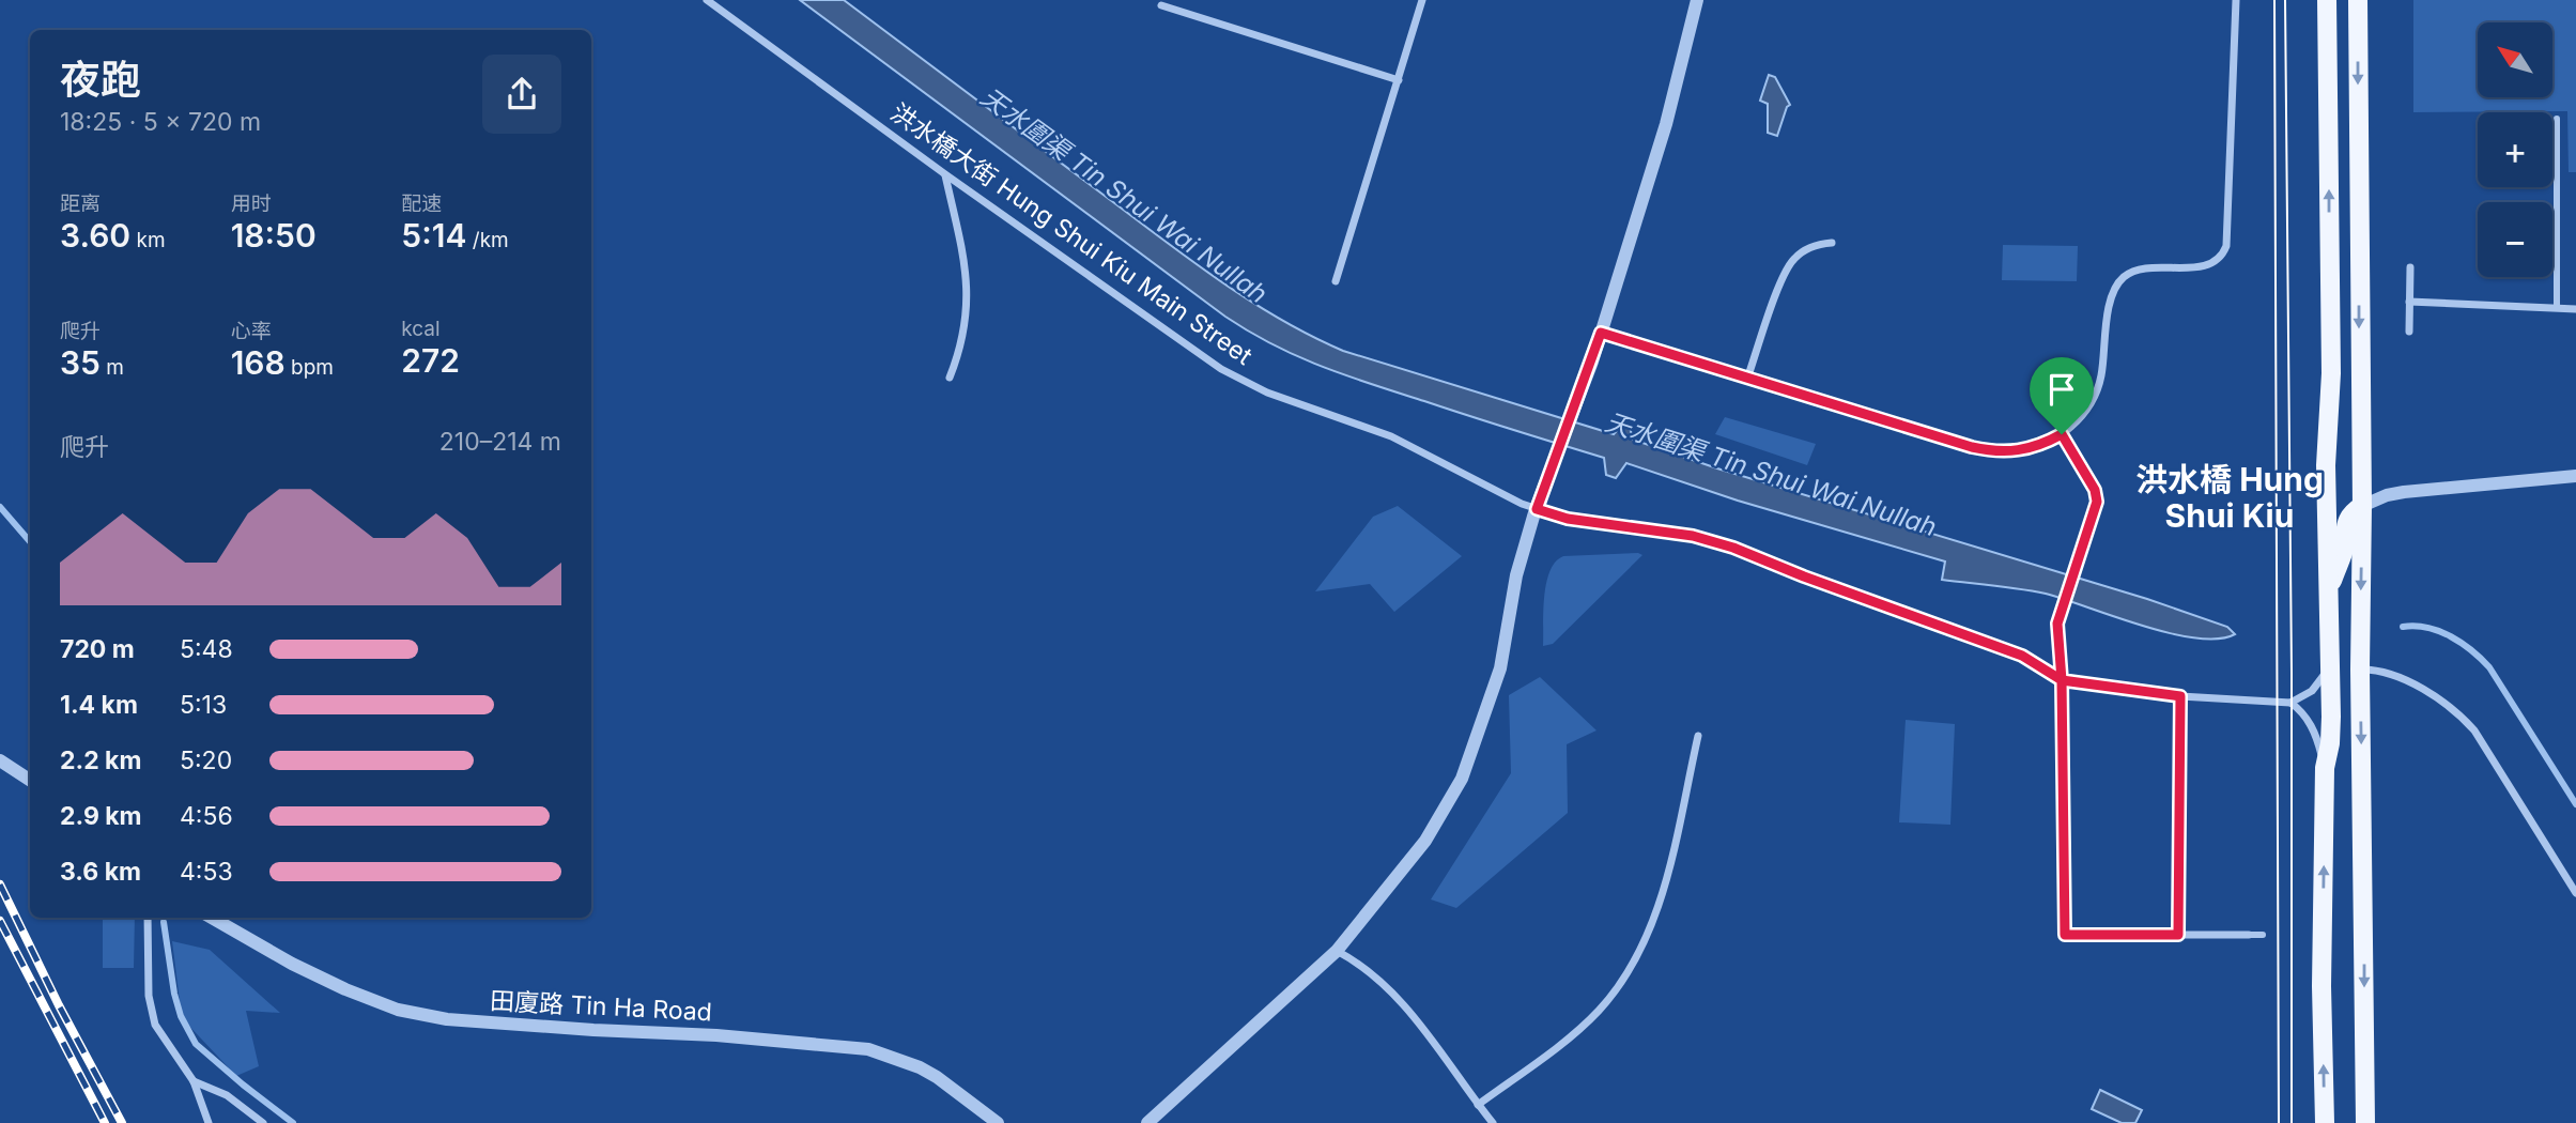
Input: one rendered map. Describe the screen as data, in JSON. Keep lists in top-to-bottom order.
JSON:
{
  "streets": {
    "street": ["洪水橋大街 Hung Shui Kiu Main Street", "田廈路 Tin Ha Road"]
  },
  "districts": ["洪水橋 Hung Shui Kiu"],
  "water": ["天水圍渠 Tin Shui Wai Nullah"],
  "north": "top left",
  "page": {
    "map_buttons": ["+", "−"],
    "heading": ["夜跑", "18:25 · 5 × 720 m"],
    "stats": [
      ["距离", "3.60 km"],
      ["用时", "18:50"],
      ["配速", "5:14 /km"],
      ["爬升", "35 m"],
      ["心率", "168 bpm"],
      ["kcal", "272"]
    ],
    "chart": ["爬升", "210–214 m"],
    "list": [
      {
        "name": "720 m",
        "note": "5:48"
      },
      {
        "name": "1.4 km",
        "note": "5:13"
      },
      {
        "name": "2.2 km",
        "note": "5:20"
      },
      {
        "name": "2.9 km",
        "note": "4:56"
      },
      {
        "name": "3.6 km",
        "note": "4:53"
      }
    ]
  }
}
